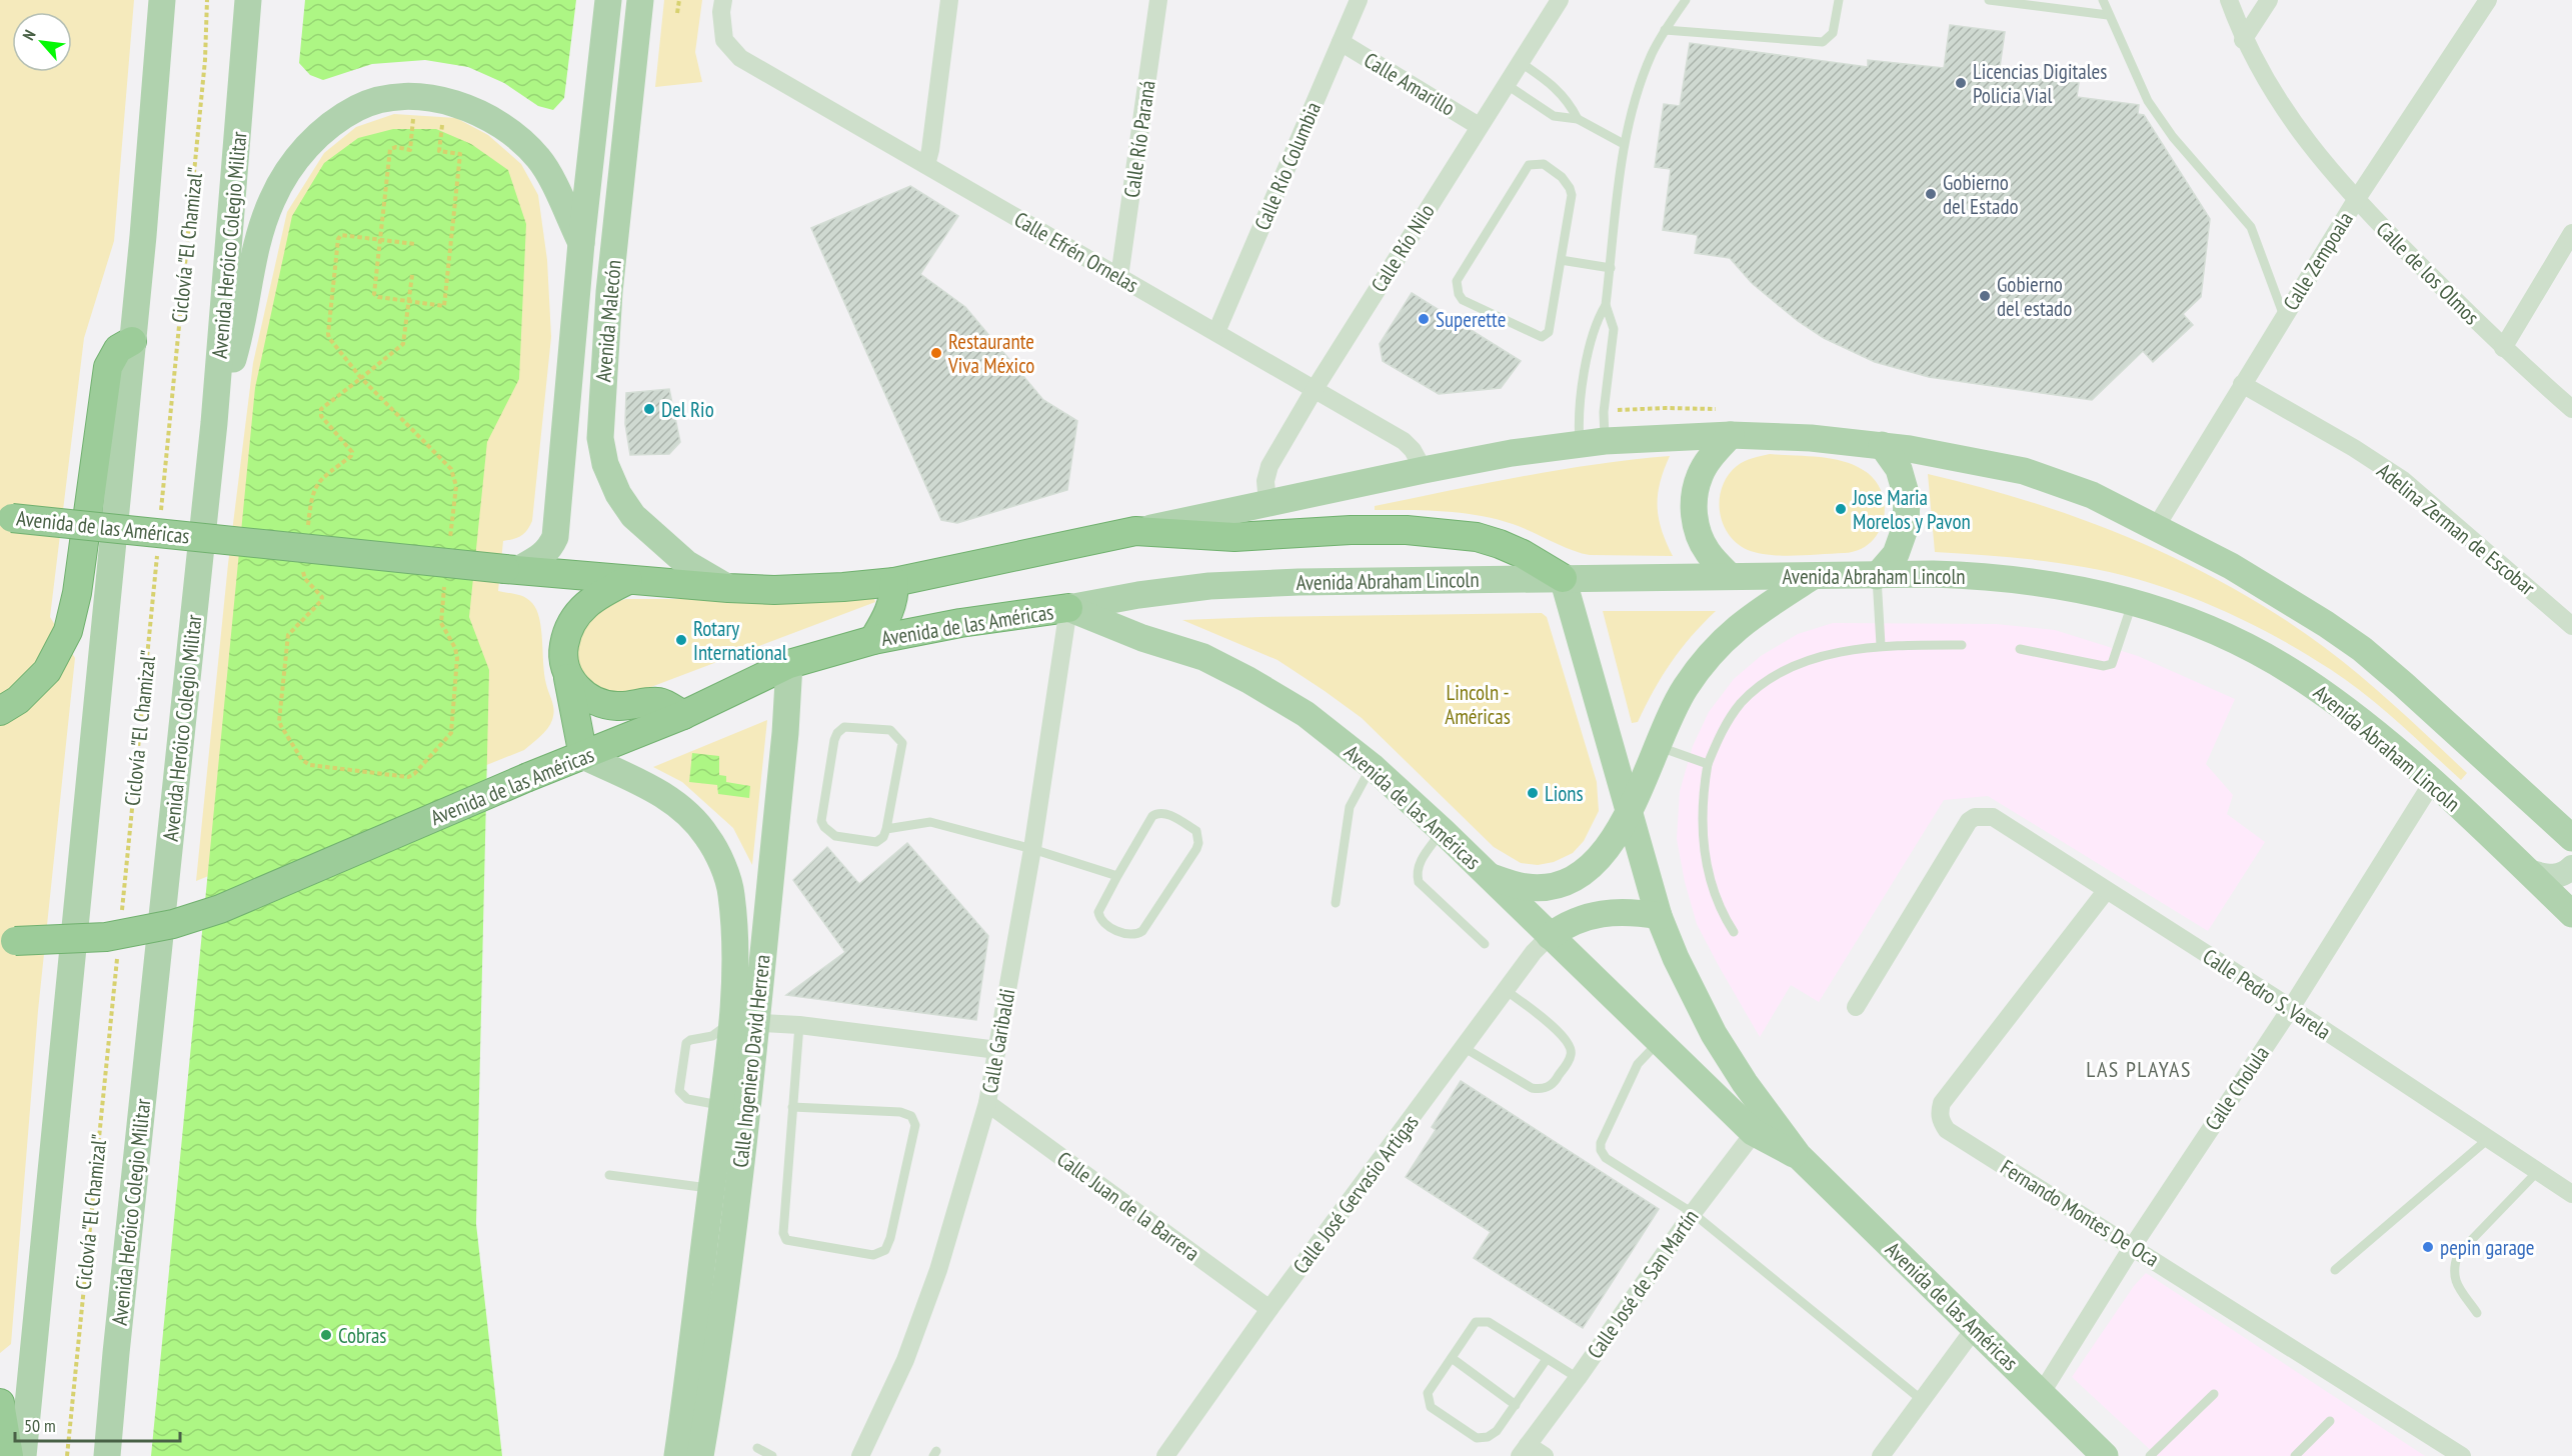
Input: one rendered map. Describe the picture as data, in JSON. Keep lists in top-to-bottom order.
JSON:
{
  "streets": {
    "highway": ["Avenida de las Américas"],
    "main road": [
      "Avenida Heróico Colegio Militar",
      "Avenida Malecón",
      "Avenida Abraham Lincoln",
      "Calle Ingeniero David Herrera"
    ],
    "street": [
      "Calle Amarillo",
      "Calle Río Paraná",
      "Calle Río Columbia",
      "Calle Río Nilo",
      "Calle Efrén Ornelas",
      "Calle Zempoala",
      "Calle de los Olmos",
      "Adelina Zerman de Escobar",
      "Calle Pedro S. Varela",
      "Calle Garibaldi",
      "Calle Cholula",
      "Calle José Gervasio Artigas",
      "Calle Juan de la Barrera",
      "Fernando Montes De Oca",
      "Calle José de San Martín"
    ],
    "path": ["Ciclovía \"El Chamizal\""]
  },
  "crossings": [
    ["Calle Amarillo", "Calle Río Columbia"],
    ["Calle Amarillo", "Calle Río Nilo"],
    ["Calle Río Paraná", "Calle Efrén Ornelas"],
    ["Calle Río Columbia", "Calle Efrén Ornelas"],
    ["Calle Río Nilo", "Calle Efrén Ornelas"],
    ["Calle Zempoala", "Calle de los Olmos"],
    ["Calle Zempoala", "Adelina Zerman de Escobar"],
    ["Avenida Malecón", "Avenida de las Américas"],
    ["Avenida de las Américas", "Avenida Abraham Lincoln"],
    ["Avenida de las Américas", "Calle Garibaldi"],
    ["Avenida de las Américas", "Calle Ingeniero David Herrera"],
    ["Avenida de las Américas", "Calle Cholula"],
    ["Avenida de las Américas", "Calle José Gervasio Artigas"],
    ["Avenida de las Américas", "Calle José de San Martín"],
    ["Avenida Abraham Lincoln", "Calle Garibaldi"],
    ["Avenida Abraham Lincoln", "Calle Cholula"],
    ["Calle Pedro S. Varela", "Calle Cholula"],
    ["Calle Pedro S. Varela", "Fernando Montes De Oca"],
    ["Calle Garibaldi", "Calle Juan de la Barrera"],
    ["Calle Cholula", "Fernando Montes De Oca"],
    ["Calle José Gervasio Artigas", "Calle Juan de la Barrera"]
  ],
  "districts": ["LAS PLAYAS"],
  "parks": ["Lincoln - Américas"],
  "places": [
    "Licencias Digitales Policia Vial",
    "Gobierno del Estado",
    "Gobierno del estado",
    "Superette",
    "Restaurante Viva México",
    "Del Rio",
    "Jose Maria Morelos y Pavon",
    "Rotary International",
    "Lions",
    "pepin garage",
    "Cobras"
  ],
  "scale_bar": "50 m",
  "north": "top left"
}
